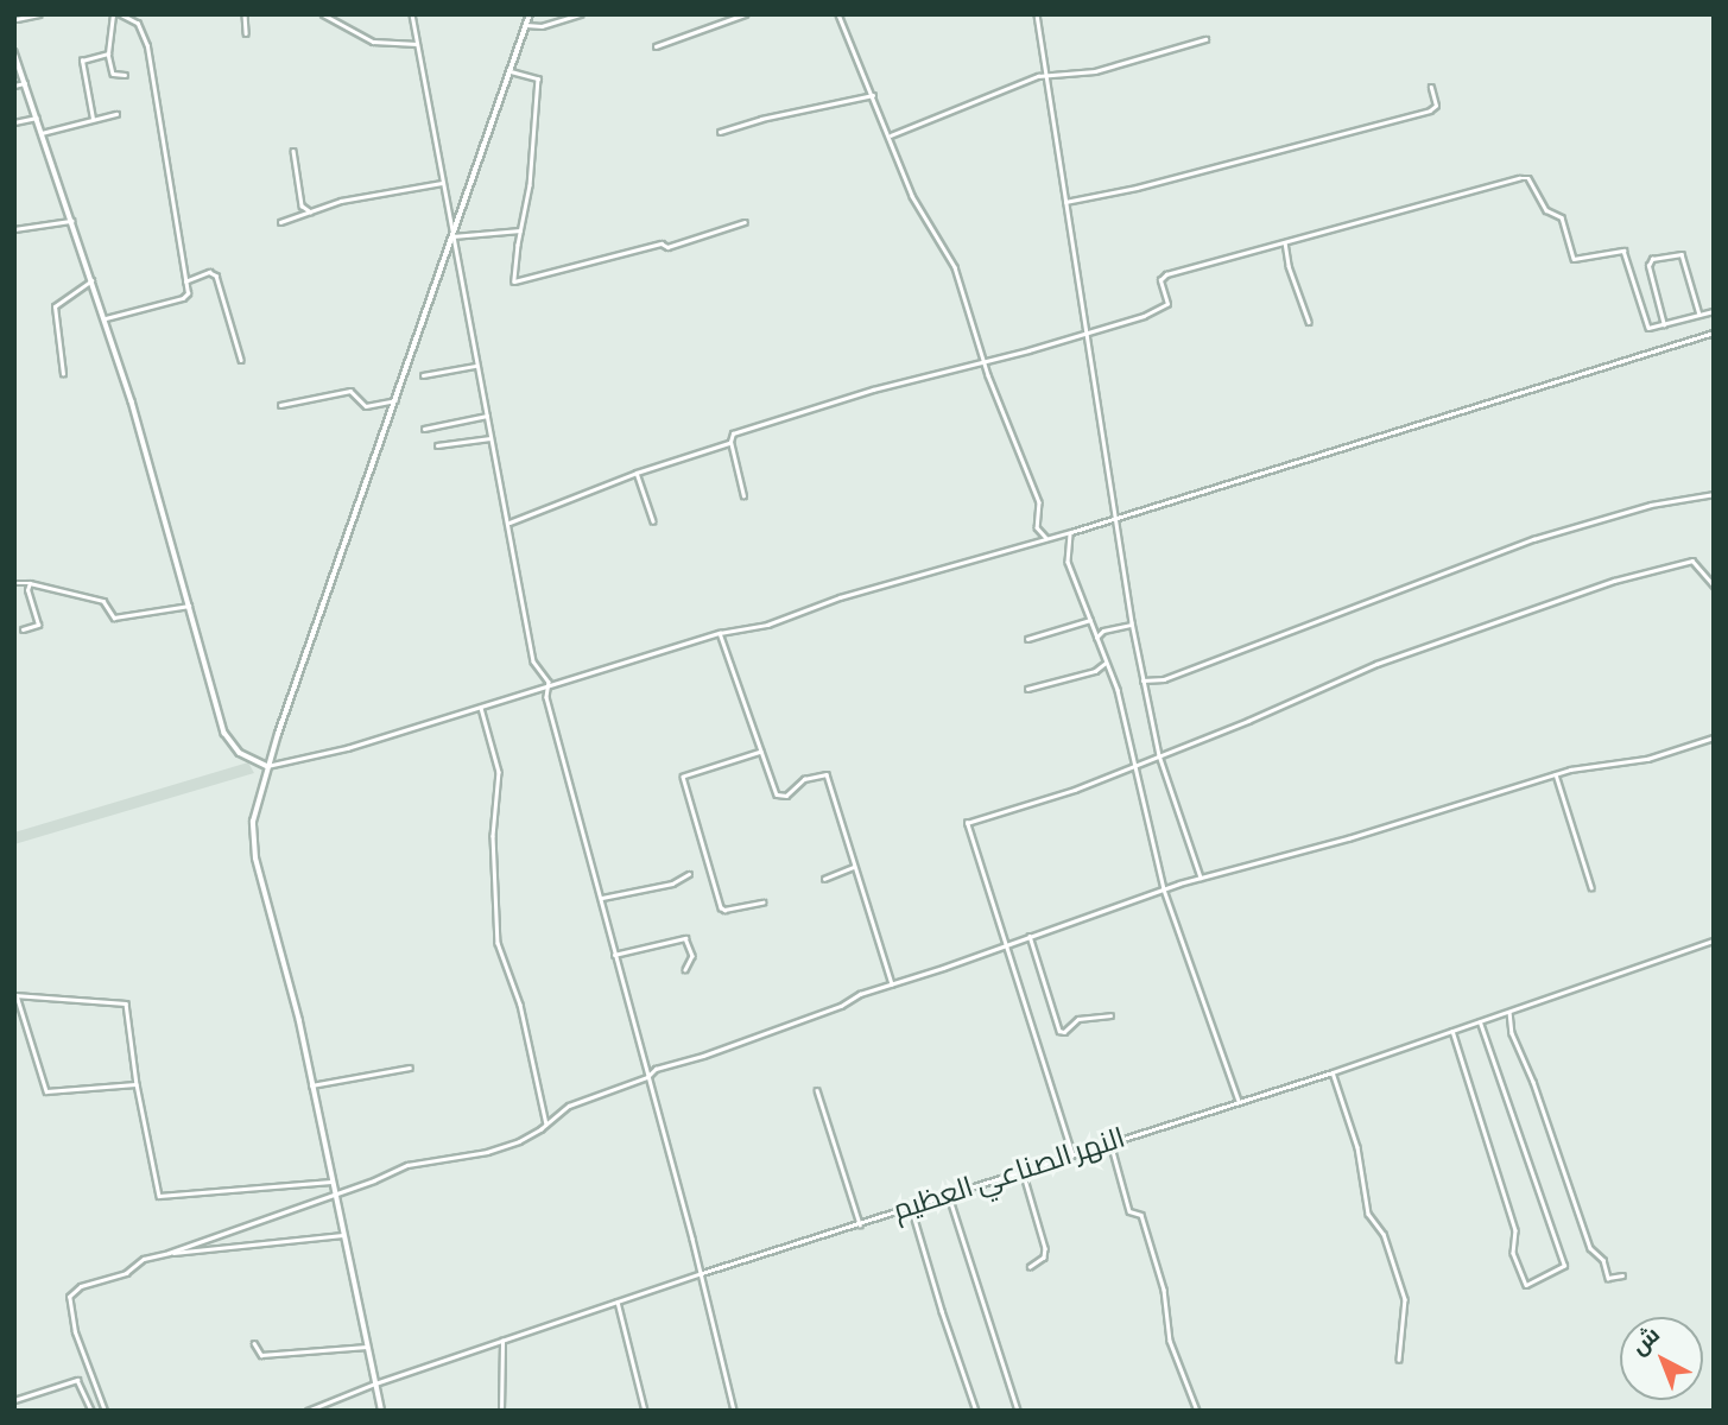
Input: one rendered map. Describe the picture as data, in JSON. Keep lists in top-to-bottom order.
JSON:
{
  "streets": {
    "street": ["النهر الصناعي العظيم"]
  },
  "north": "top left"
}
